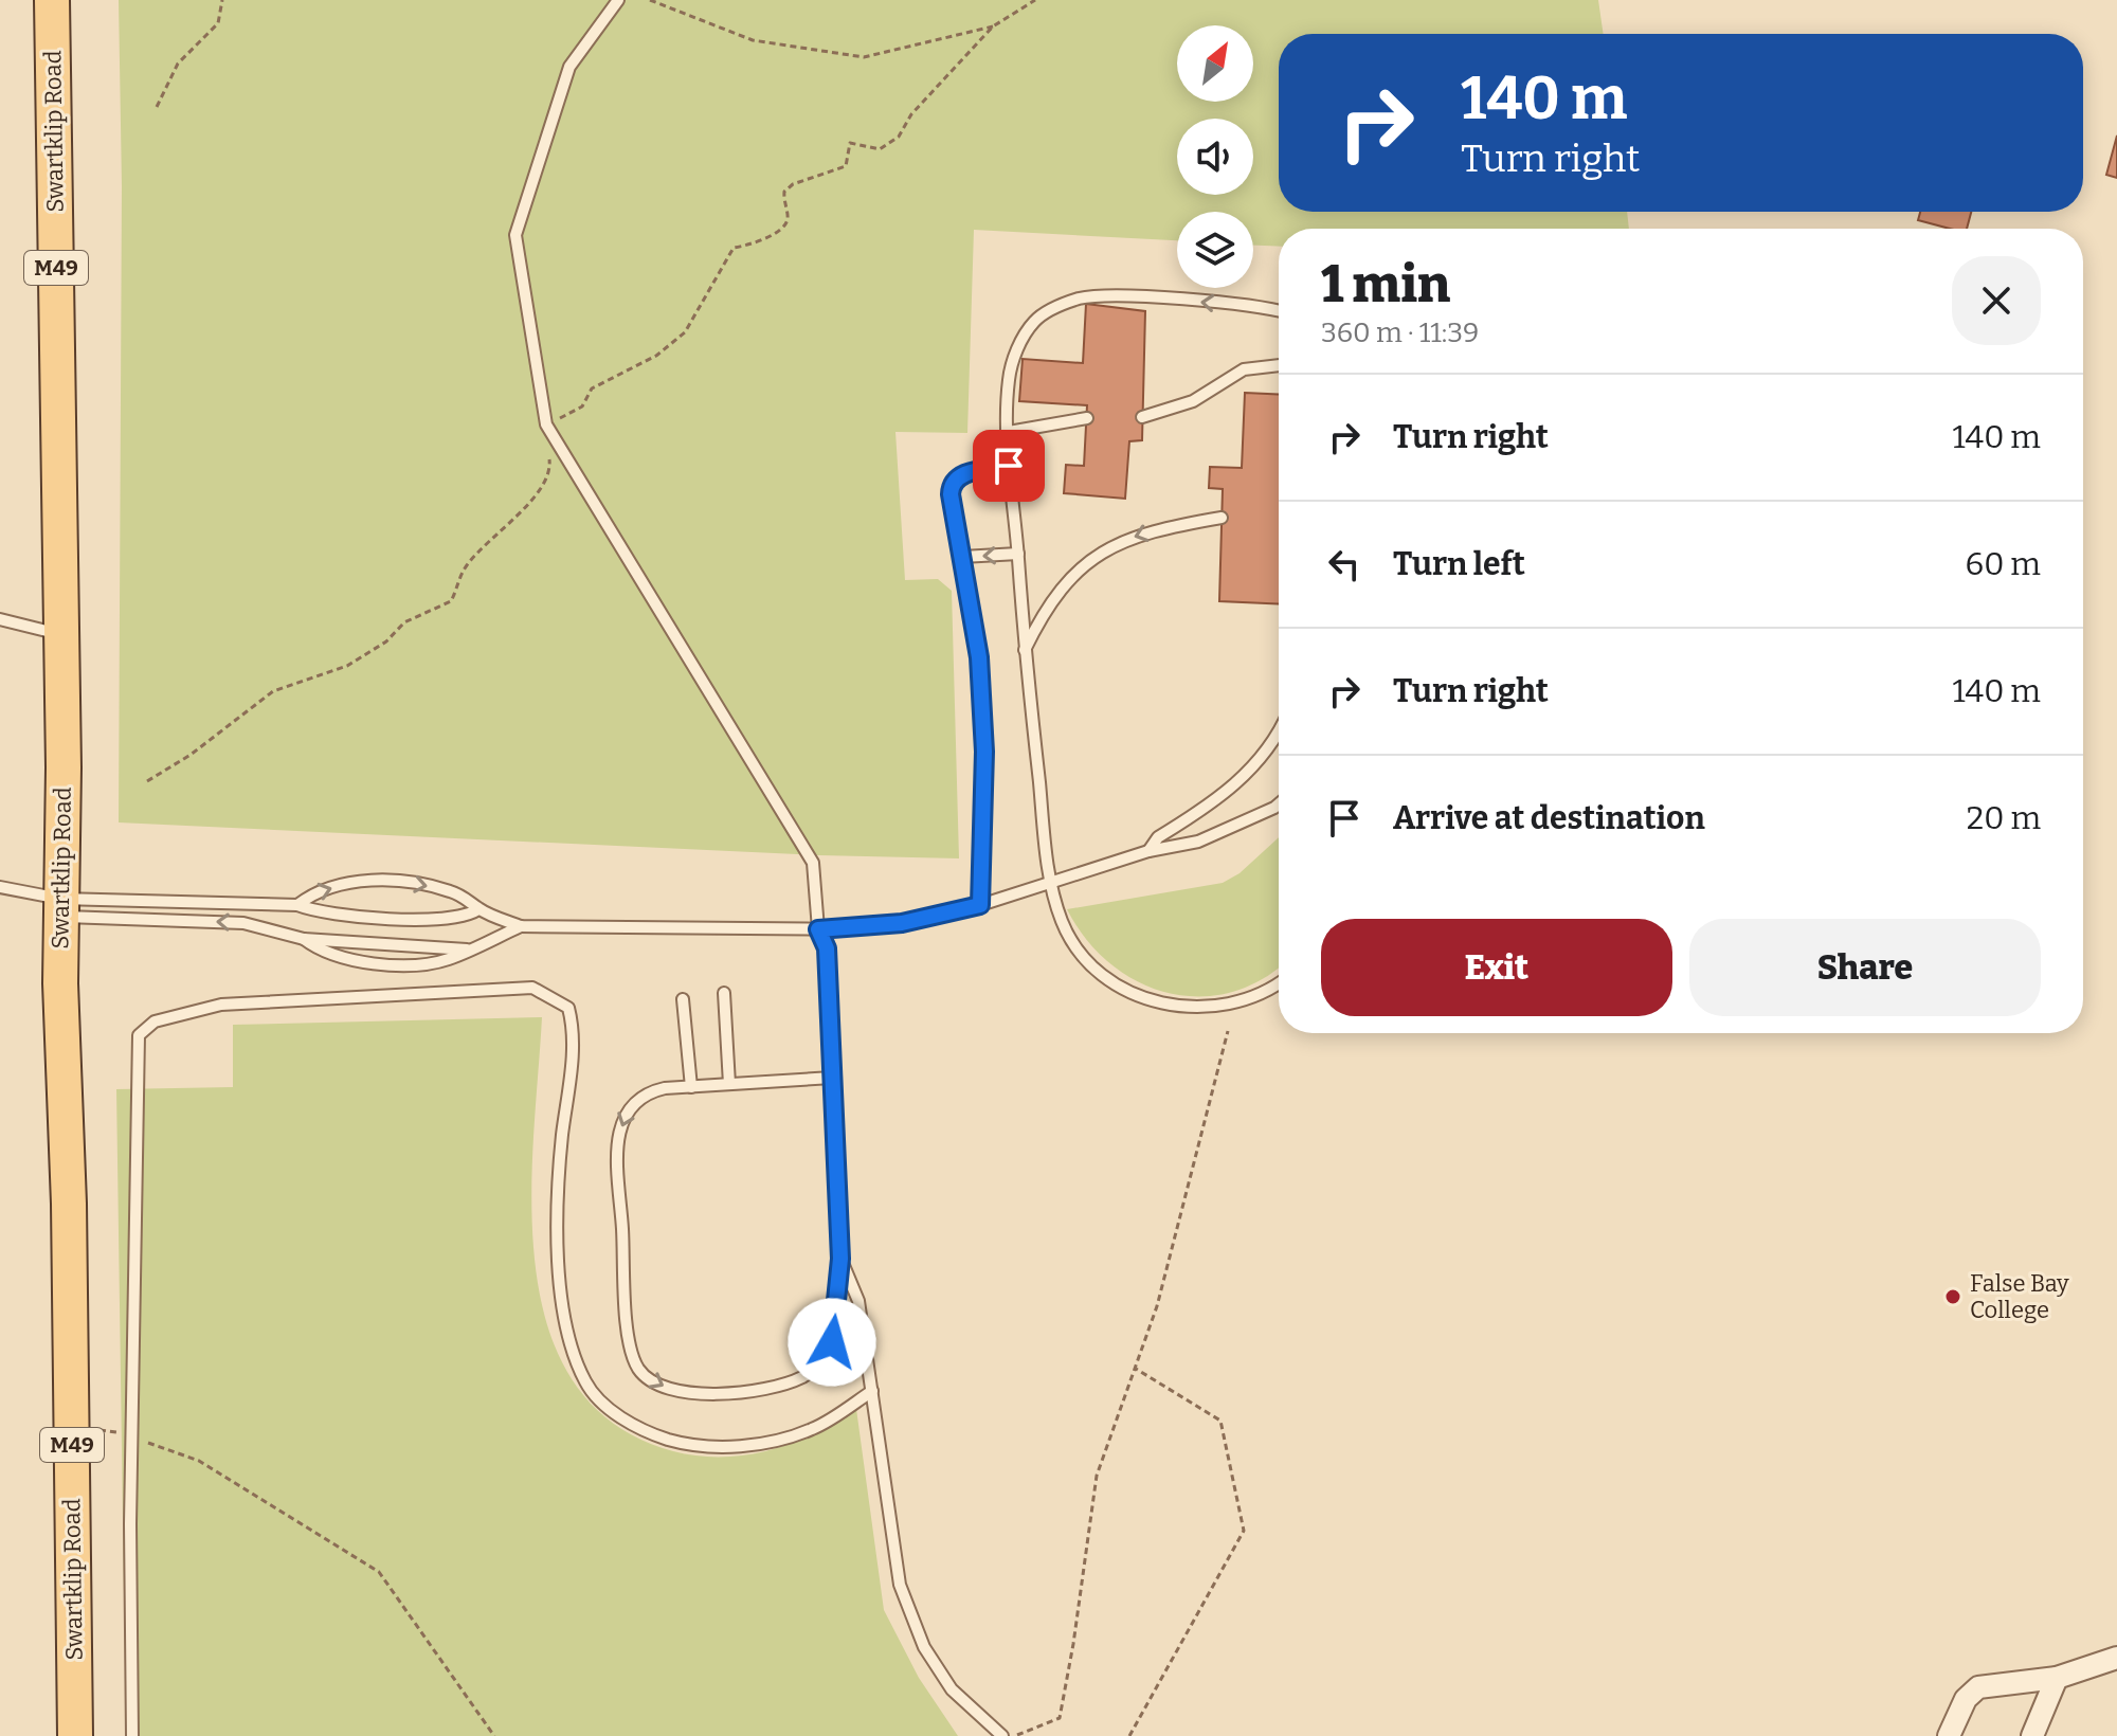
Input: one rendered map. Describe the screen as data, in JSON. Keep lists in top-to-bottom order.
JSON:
{
  "streets": {
    "main road": ["Swartklip Road", "M49"]
  },
  "places": ["False Bay College"],
  "north": "top right",
  "page": {
    "turn": ["140 m", "Turn right"],
    "heading": ["1 min", "360 m · 11:39"],
    "list": [
      {
        "name": "Turn right",
        "value": "140 m"
      },
      {
        "name": "Turn left",
        "value": "60 m"
      },
      {
        "name": "Turn right",
        "value": "140 m"
      },
      {
        "name": "Arrive at destination",
        "value": "20 m"
      }
    ],
    "buttons": ["Exit", "Share"]
  }
}
